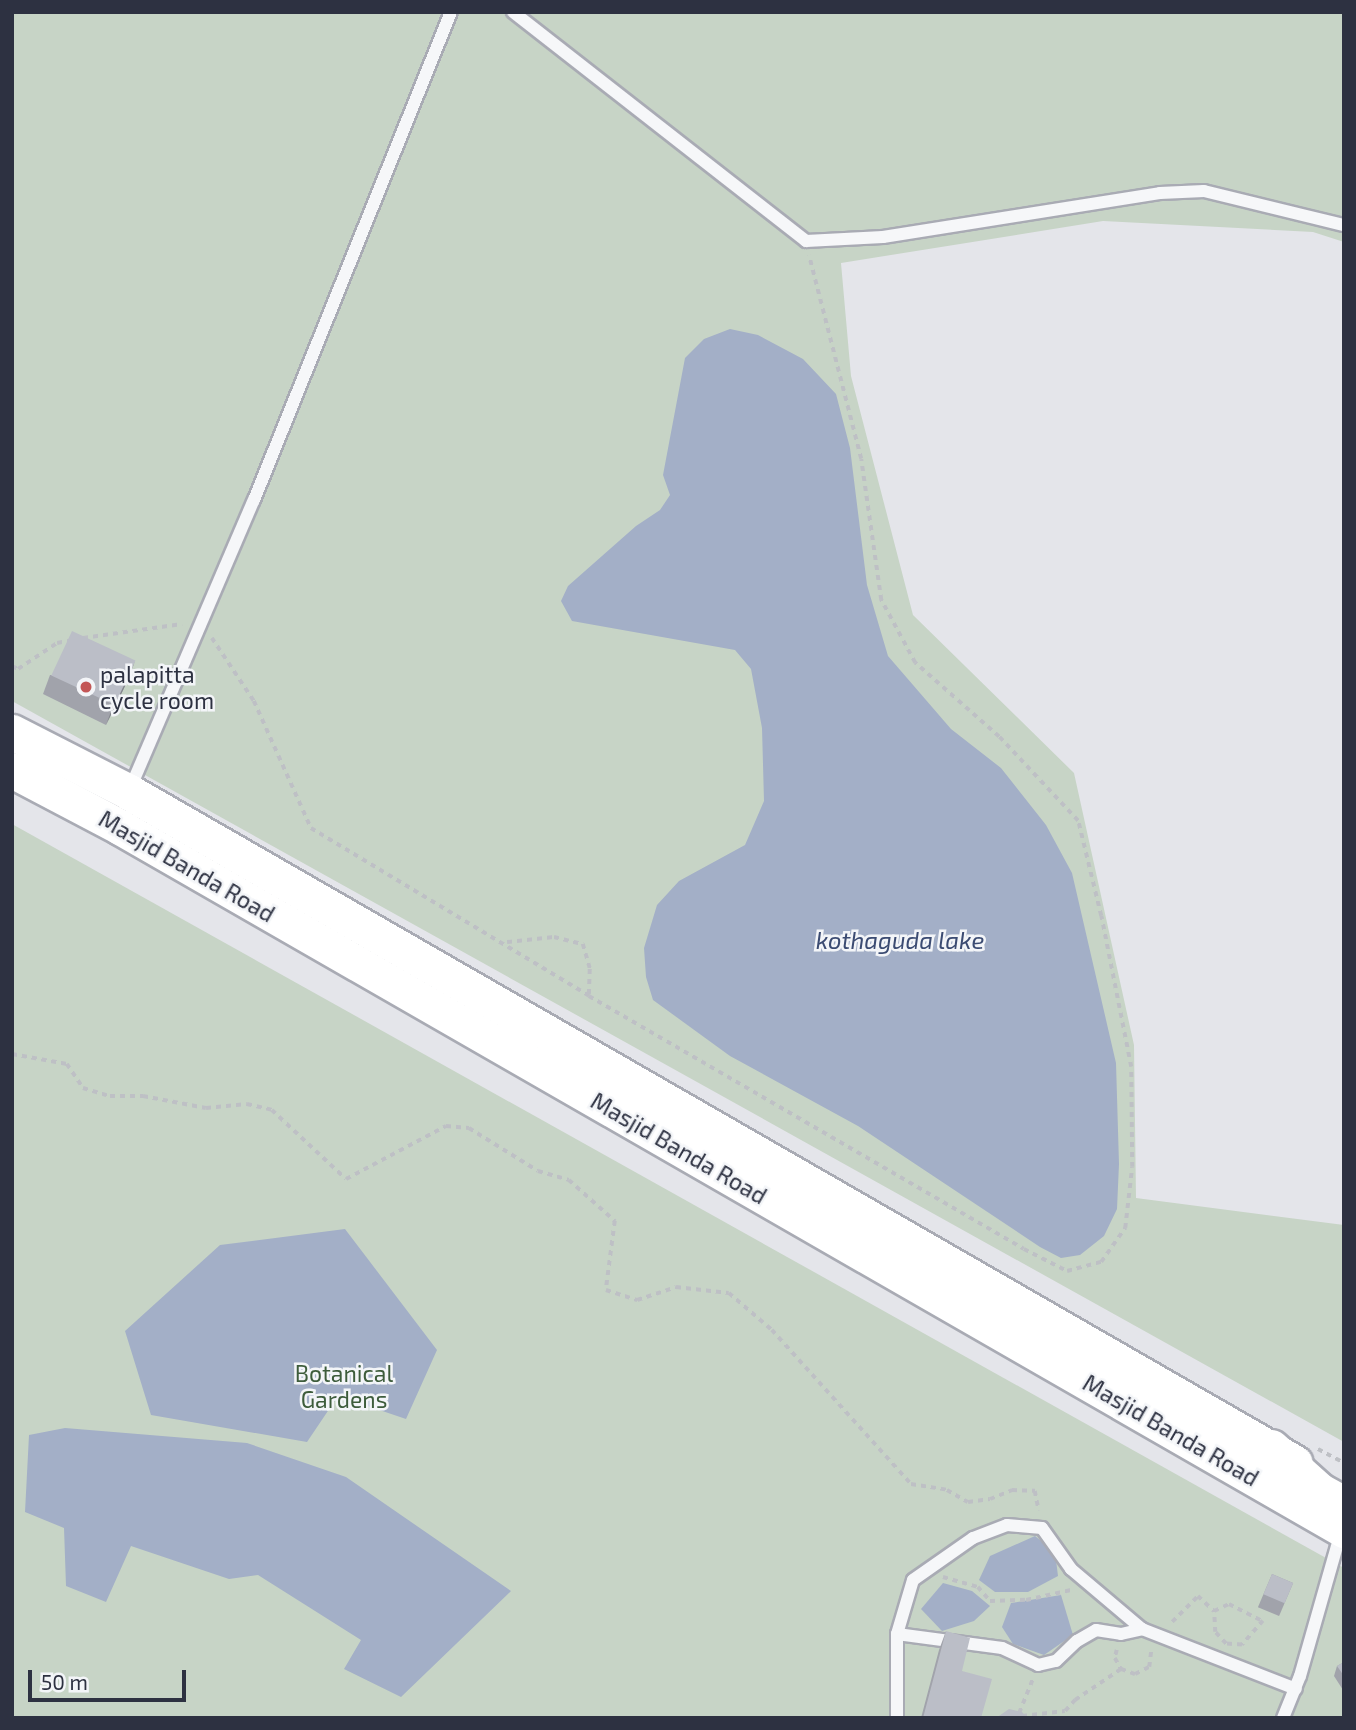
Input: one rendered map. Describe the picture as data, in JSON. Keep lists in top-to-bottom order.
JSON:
{
  "streets": {
    "main road": ["Masjid Banda Road"]
  },
  "water": ["kothaguda lake"],
  "parks": ["Botanical Gardens"],
  "places": ["palapitta cycle room"],
  "scale_bar": "50 m"
}
